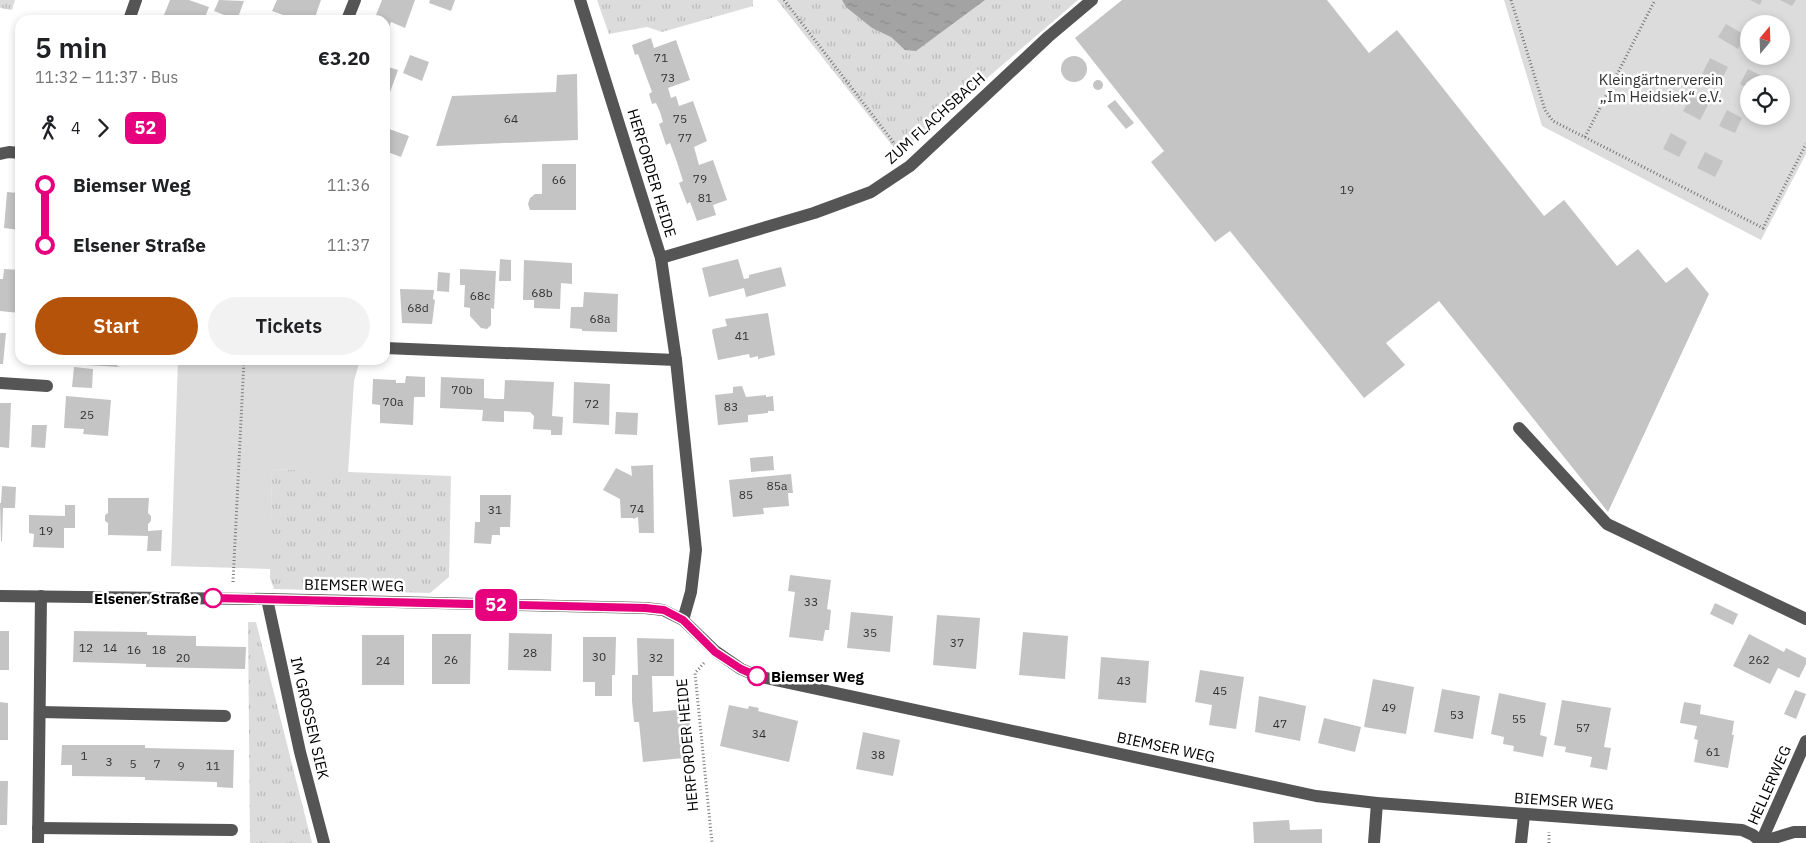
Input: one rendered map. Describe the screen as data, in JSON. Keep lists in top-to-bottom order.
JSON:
{
  "streets": {
    "street": [
      "ZUM FLACHSBACH",
      "HERFORDER HEIDE",
      "BIEMSER WEG",
      "IM GROSSEN SIEK",
      "HELLERWEG"
    ]
  },
  "crossings": [
    ["ZUM FLACHSBACH", "HERFORDER HEIDE"],
    ["HERFORDER HEIDE", "BIEMSER WEG"],
    ["BIEMSER WEG", "IM GROSSEN SIEK"],
    ["BIEMSER WEG", "HELLERWEG"]
  ],
  "parks": ["Kleingärtnerverein „Im Heidsiek“ e.V."],
  "places": ["Elsener Straße", "Biemser Weg"],
  "lines": ["bus line 52"],
  "house_numbers": [
    "71",
    "73",
    "64",
    "75",
    "77",
    "79",
    "66",
    "19",
    "81",
    "68b",
    "68c",
    "68d",
    "68a",
    "41",
    "70b",
    "70a",
    "72",
    "83",
    "25",
    "85a",
    "85",
    "74",
    "31",
    "19",
    "33",
    "35",
    "37",
    "12",
    "14",
    "16",
    "18",
    "28",
    "30",
    "20",
    "32",
    "26",
    "262",
    "24",
    "43",
    "45",
    "49",
    "53",
    "55",
    "47",
    "57",
    "34",
    "61",
    "38",
    "1",
    "3",
    "5",
    "7",
    "9",
    "11"
  ],
  "north": "top",
  "page": {
    "on_map": "52",
    "heading": ["5 min", "11:32 – 11:37 · Bus", "€3.20"],
    "legs": ["4", "52"],
    "list": [
      {
        "name": "Biemser Weg",
        "value": "11:36"
      },
      {
        "name": "Elsener Straße",
        "value": "11:37"
      }
    ],
    "buttons": ["Start", "Tickets"]
  }
}
